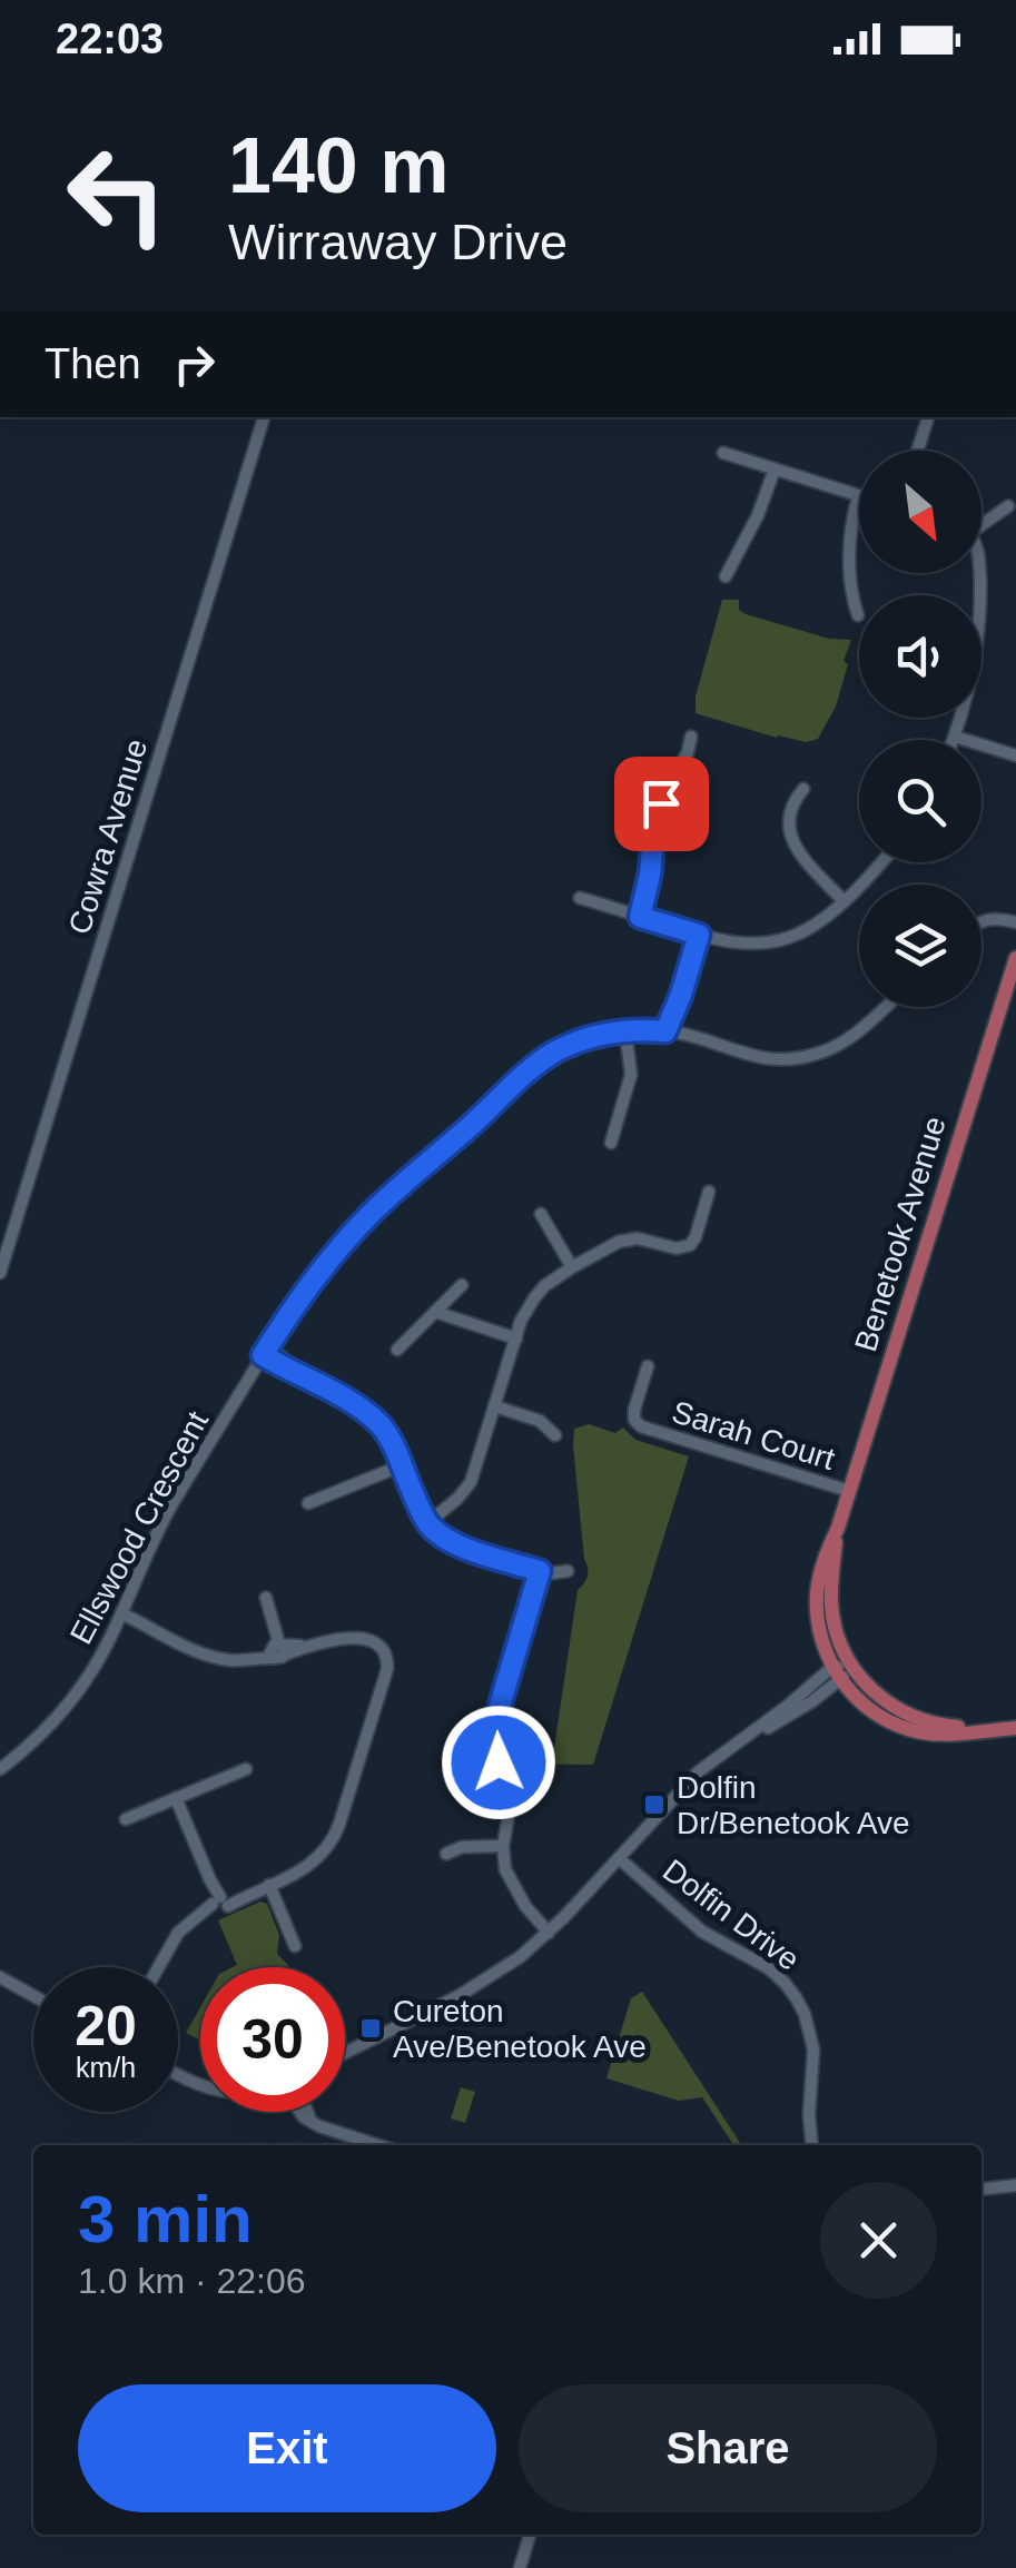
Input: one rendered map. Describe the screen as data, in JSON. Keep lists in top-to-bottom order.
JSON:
{
  "streets": {
    "main road": ["Benetook Avenue"],
    "street": [
      "Cowra Avenue",
      "Sarah Court",
      "Ellswood Crescent",
      "Dolfin Drive"
    ]
  },
  "crossings": [
    ["Benetook Avenue", "Sarah Court"]
  ],
  "places": {
    "transit": ["Dolfin Dr/Benetook Ave", "Cureton Ave/Benetook Ave"]
  },
  "north": "bottom right",
  "page": {
    "status": "22:03",
    "turn": ["140 m", "Wirraway Drive"],
    "then": "Then",
    "speed": "20 km/h",
    "limit": "30",
    "heading": ["3 min", "1.0 km · 22:06"],
    "buttons": ["Exit", "Share"]
  }
}
